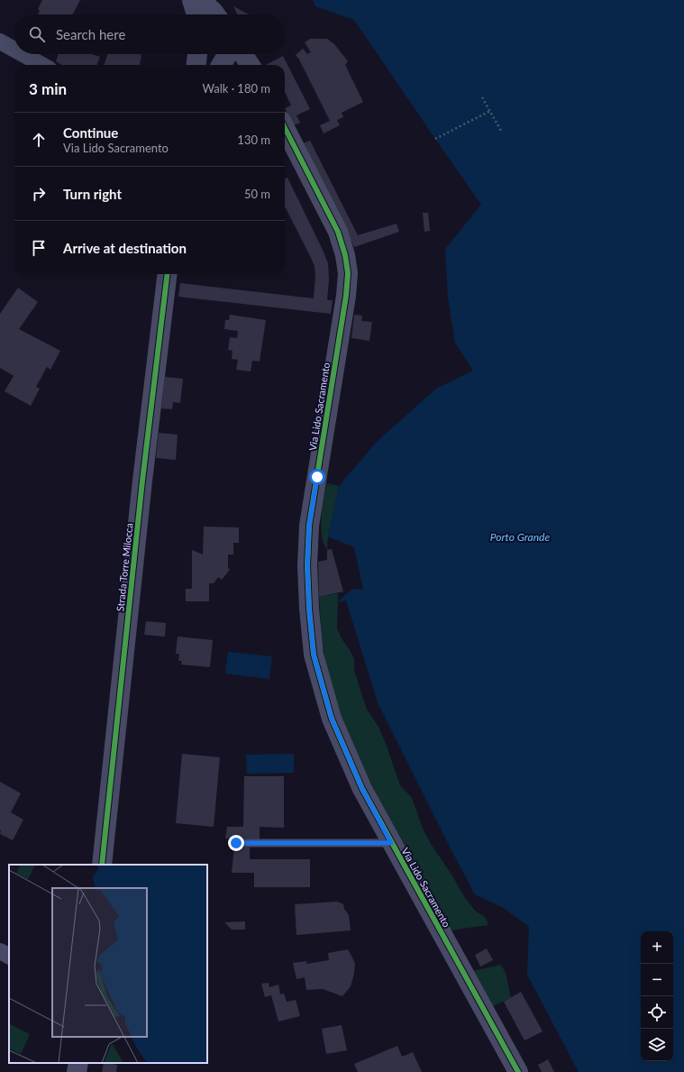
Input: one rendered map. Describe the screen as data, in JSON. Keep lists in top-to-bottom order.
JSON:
{
  "streets": {
    "street": ["Via Lido Sacramento", "Strada Torre Milocca"]
  },
  "water": ["Porto Grande"],
  "page": {
    "search": "Search here",
    "heading": ["3 min", "Walk · 180 m"],
    "list": [
      ["Continue", "Via Lido Sacramento", "130 m"],
      ["Turn right", "50 m"],
      "Arrive at destination"
    ],
    "map_buttons": ["+", "−"]
  }
}
